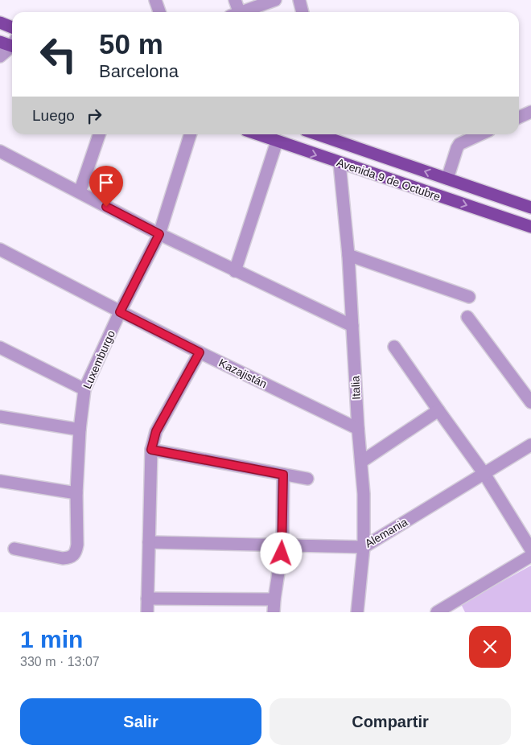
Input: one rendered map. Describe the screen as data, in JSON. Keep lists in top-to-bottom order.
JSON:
{
  "streets": {
    "main road": ["Avenida 9 de Octubre"],
    "street": [
      "Luxemburgo",
      "Kazajistán",
      "Italia",
      "Alemania"
    ]
  },
  "crossings": [
    ["Avenida 9 de Octubre", "Italia"],
    ["Luxemburgo", "Kazajistán"],
    ["Kazajistán", "Italia"],
    ["Italia", "Alemania"]
  ],
  "page": {
    "turn": ["50 m", "Barcelona"],
    "then": "Luego",
    "heading": ["1 min", "330 m · 13:07"],
    "buttons": ["Salir", "Compartir"]
  }
}
